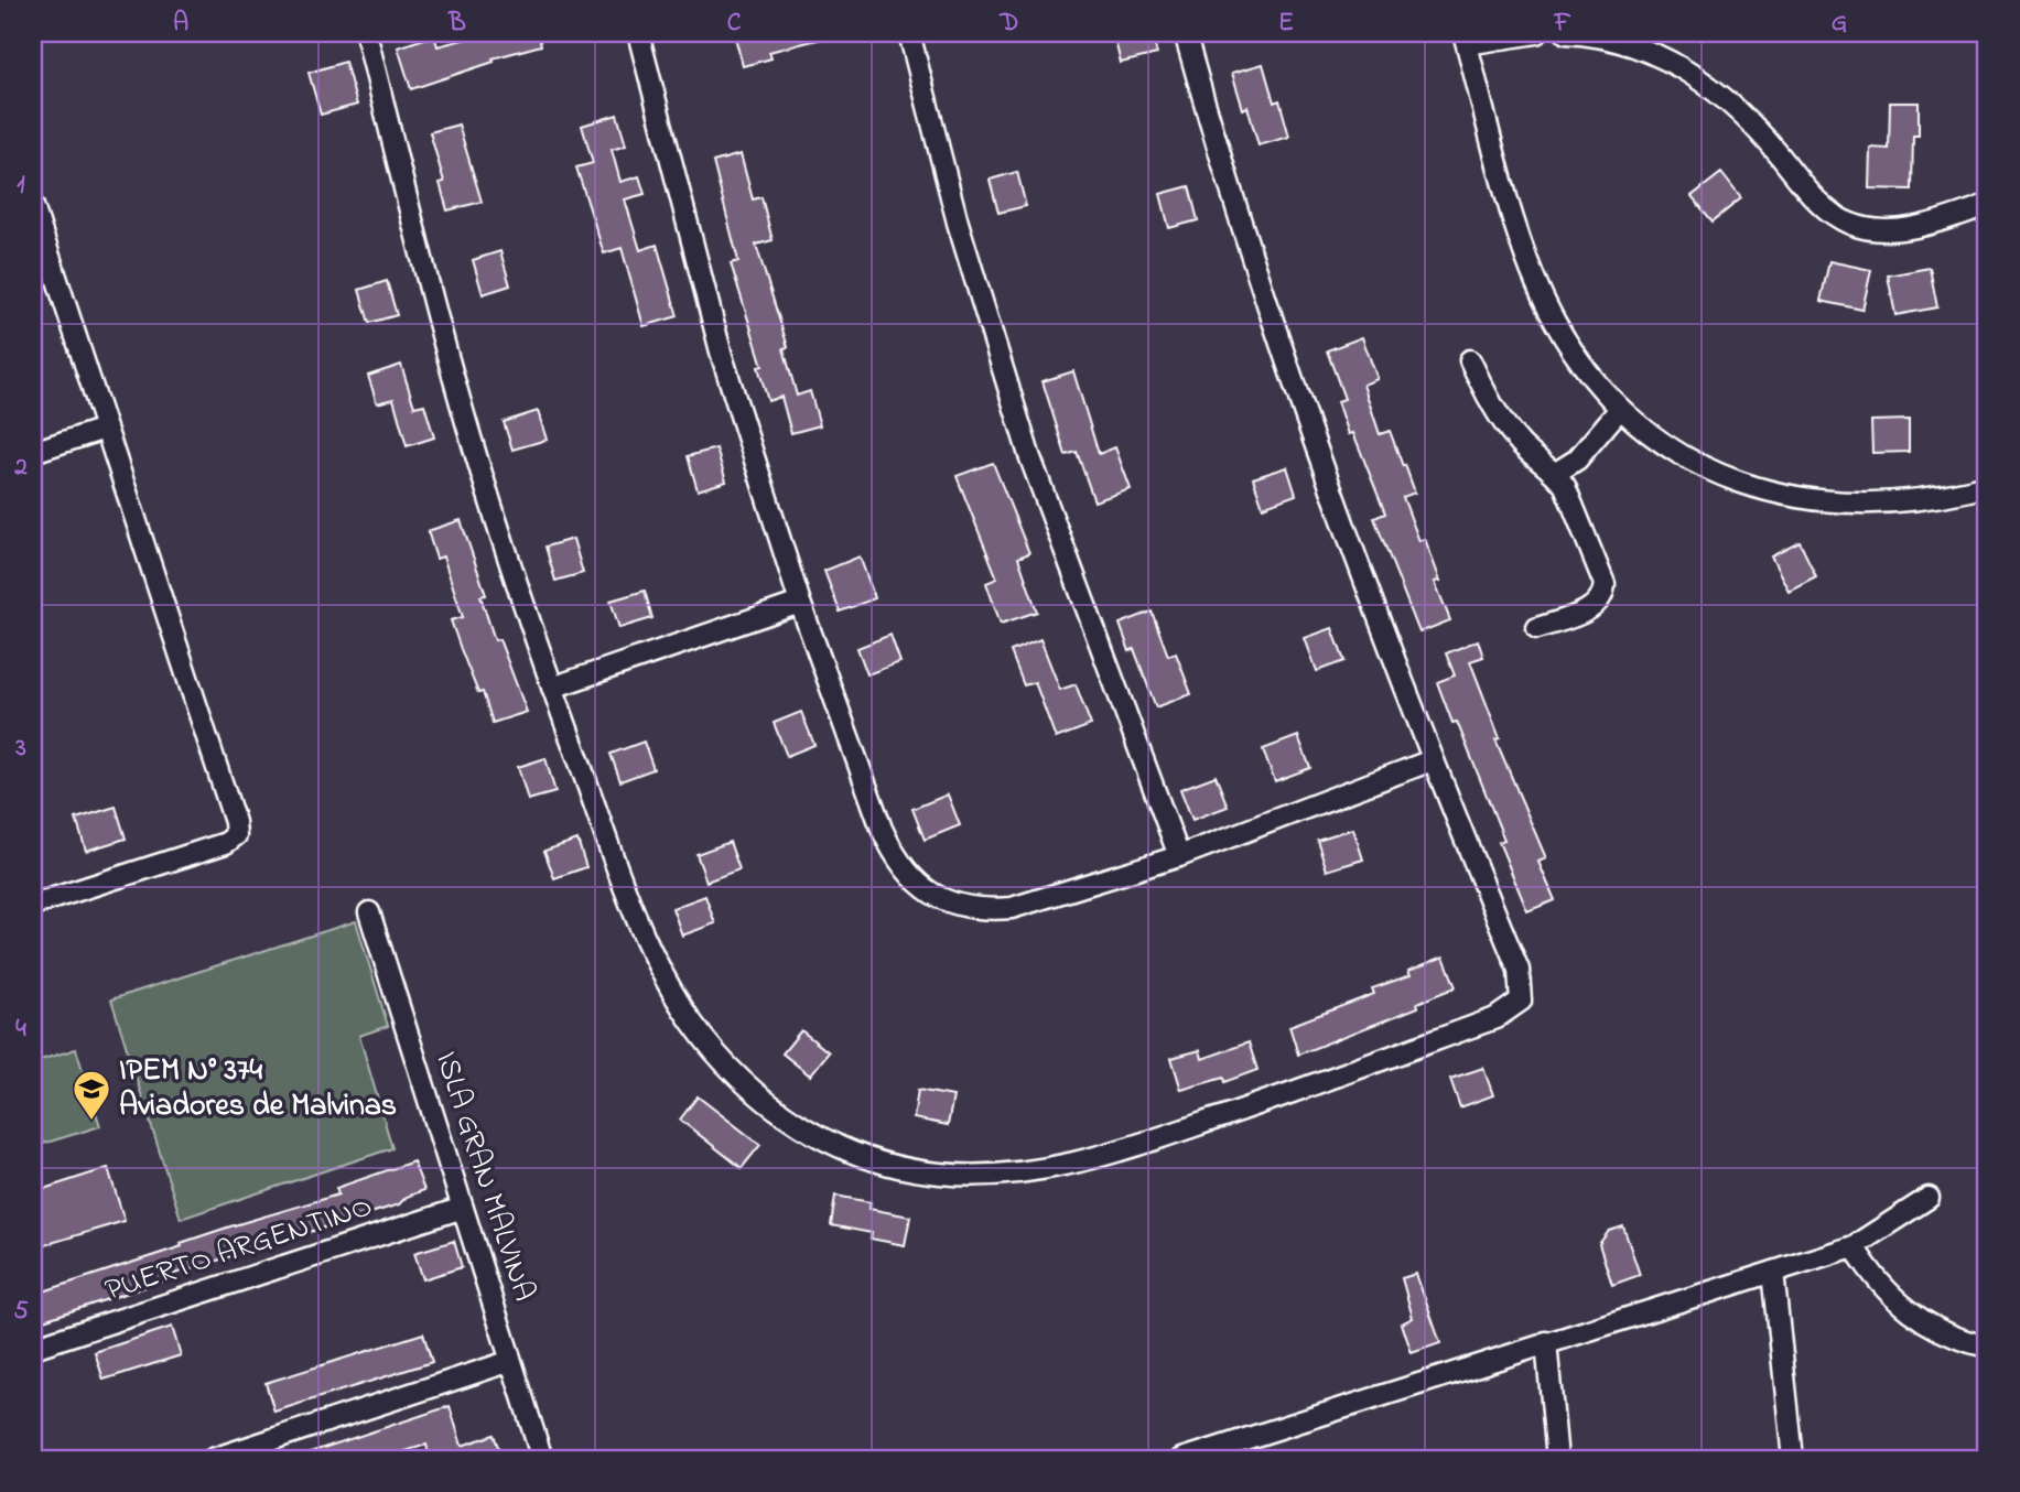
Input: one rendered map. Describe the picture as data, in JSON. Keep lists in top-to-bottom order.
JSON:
{
  "streets": {
    "street": ["ISLA GRAN MALVINA", "PUERTO ARGENTINO"]
  },
  "crossings": [
    ["ISLA GRAN MALVINA", "PUERTO ARGENTINO"]
  ],
  "places": {
    "school or university": ["IPEM N° 374 Aviadores de Malvinas"]
  },
  "grid": {
    "columns": [
      "A",
      "B",
      "C",
      "D",
      "E",
      "F",
      "G"
    ],
    "rows": [
      "1",
      "2",
      "3",
      "4",
      "5"
    ]
  }
}
